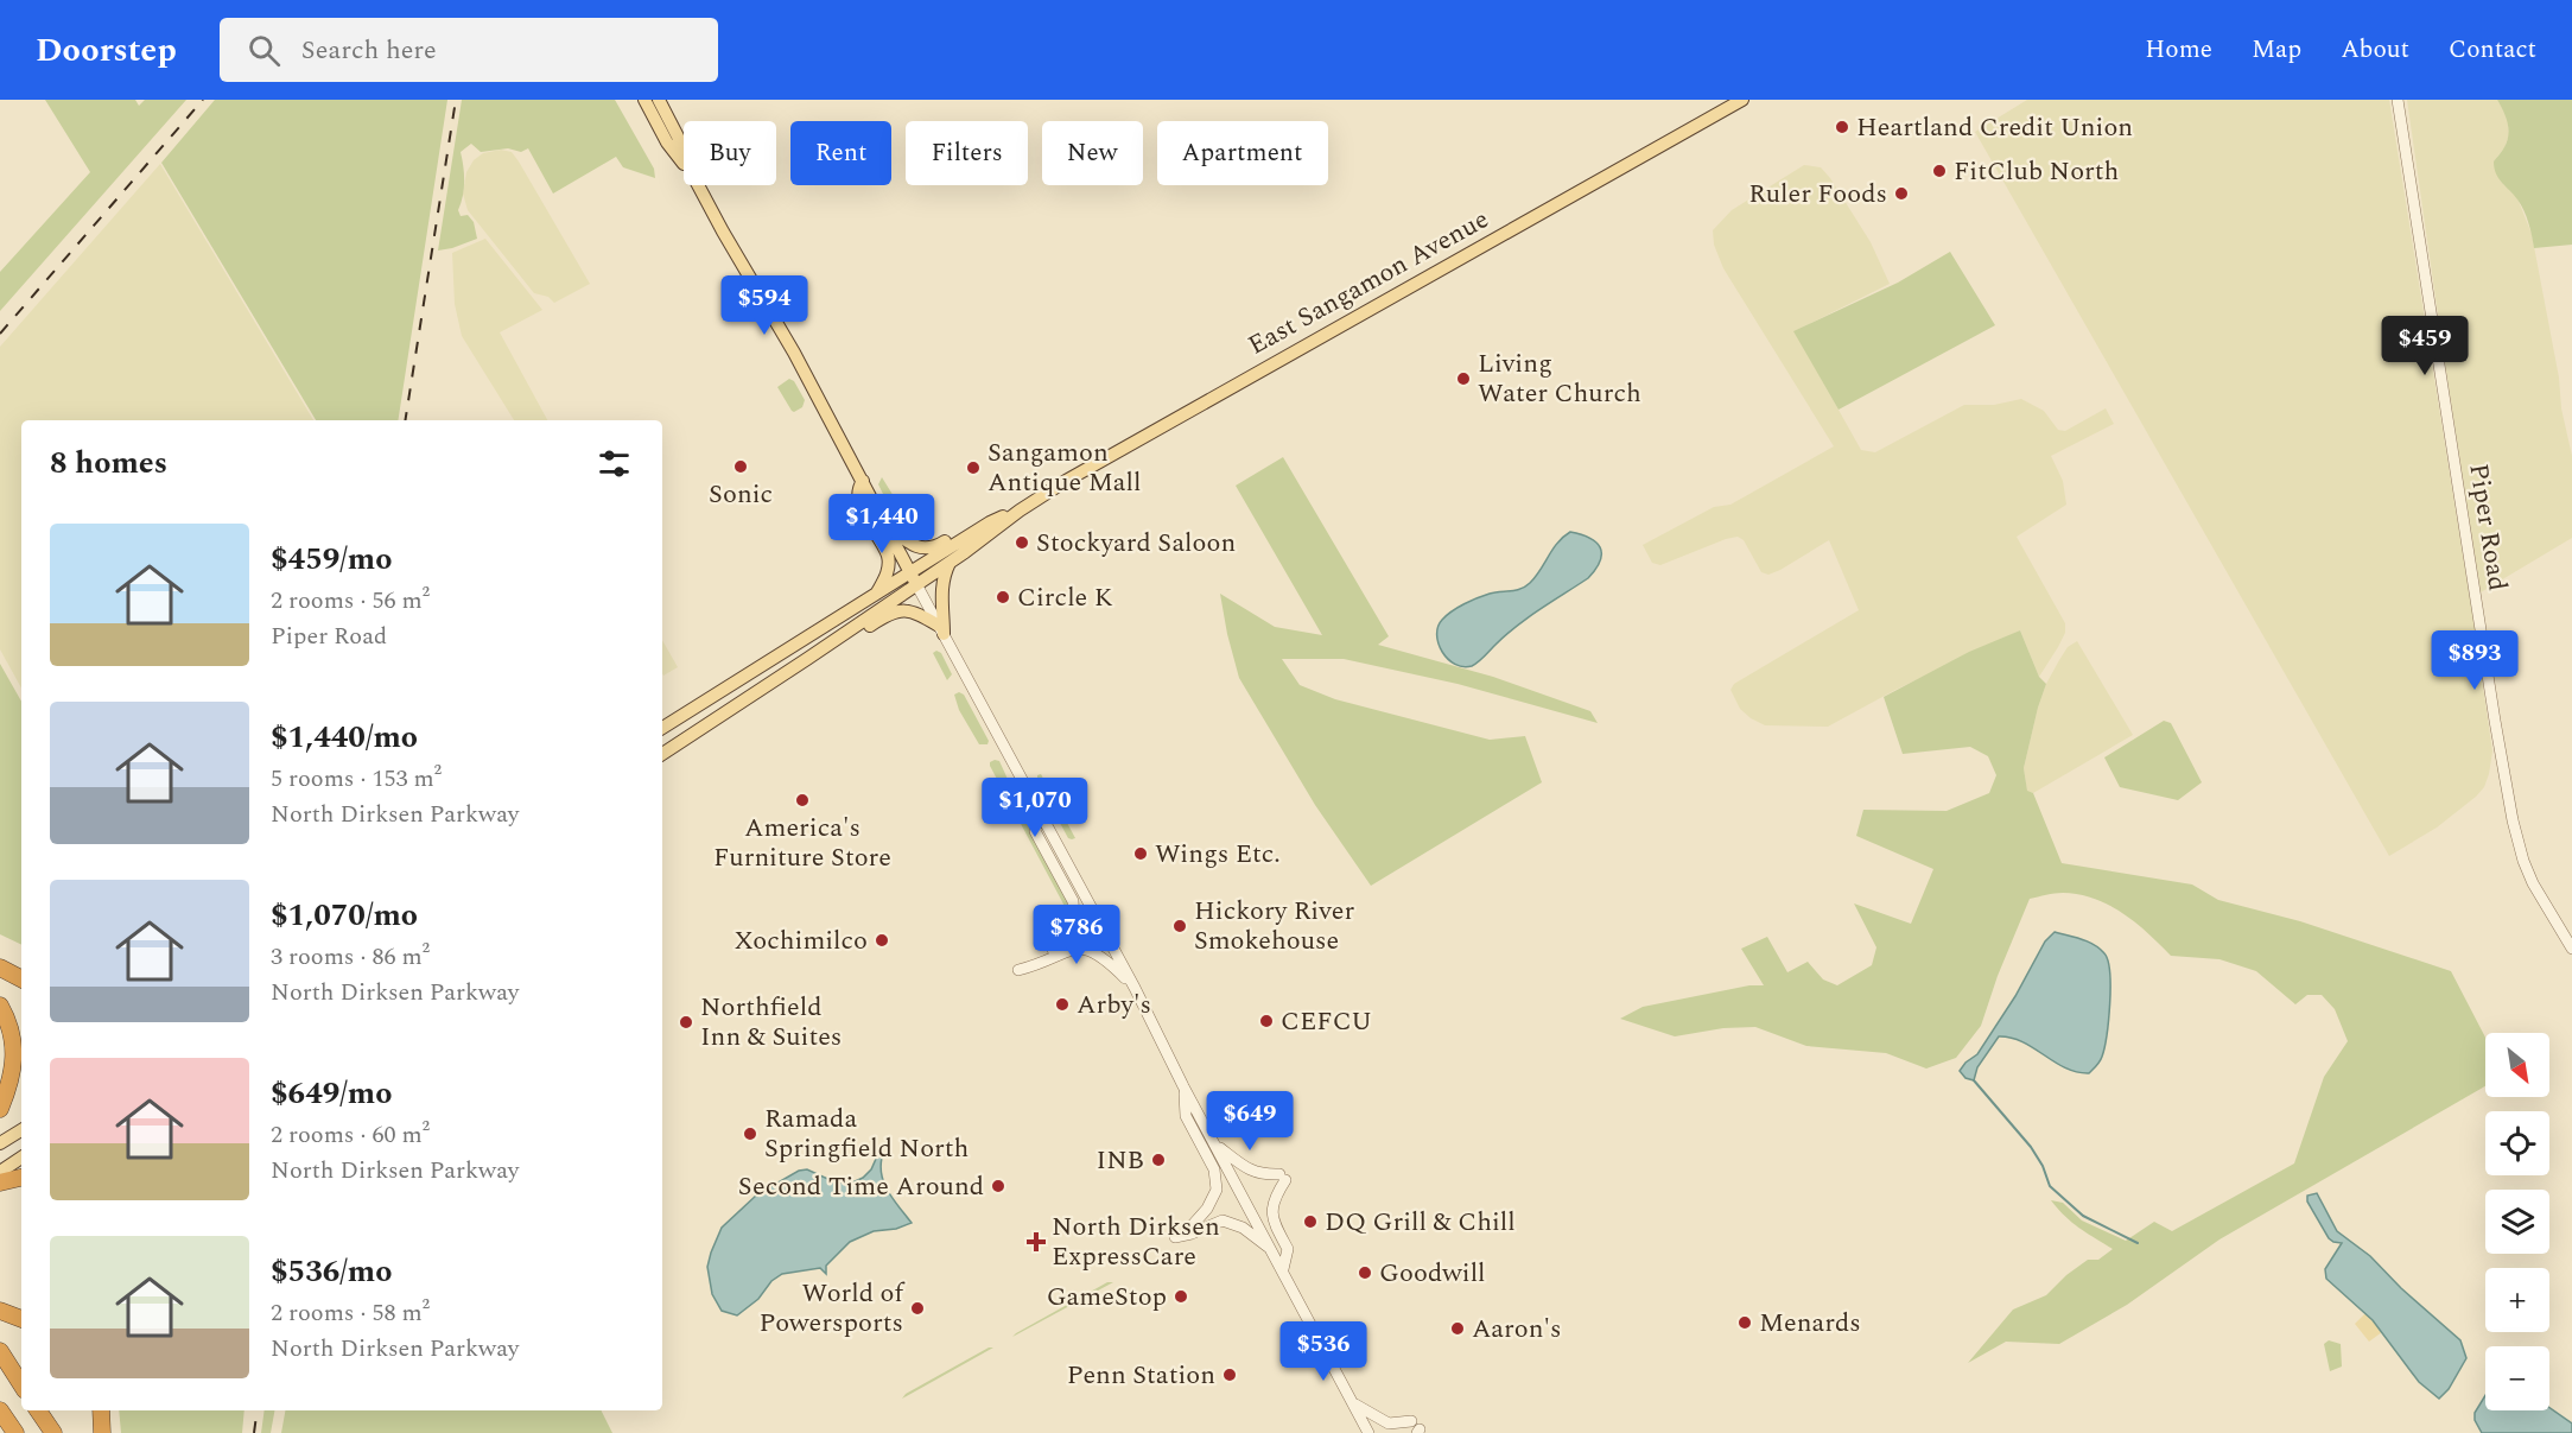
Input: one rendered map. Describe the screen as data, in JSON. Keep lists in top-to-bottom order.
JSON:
{
  "streets": {
    "main road": ["East Sangamon Avenue"],
    "street": ["Piper Road"]
  },
  "places": {
    "other": [
      "Heartland Credit Union",
      "FitClub North",
      "Ruler Foods",
      "Living Water Church",
      "Sonic",
      "Sangamon Antique Mall",
      "Stockyard Saloon",
      "Circle K",
      "America's Furniture Store",
      "Wings Etc.",
      "Hickory River Smokehouse",
      "Xochimilco",
      "Arby's",
      "CEFCU",
      "Northfield Inn & Suites",
      "Ramada Springfield North",
      "INB",
      "Second Time Around",
      "DQ Grill & Chill",
      "Goodwill",
      "GameStop",
      "World of Powersports",
      "Menards",
      "Aaron's",
      "Penn Station"
    ],
    "health": ["North Dirksen ExpressCare"]
  },
  "north": "bottom right",
  "page": {
    "header": "Doorstep",
    "search": "Search here",
    "nav": [
      "Home",
      "Map",
      "About",
      "Contact"
    ],
    "chip": [
      "Buy",
      "Rent",
      "Filters",
      "New",
      "Apartment"
    ],
    "price": [
      "$594",
      "$459",
      "$1,440",
      "$893",
      "$1,070",
      "$786",
      "$649",
      "$536"
    ],
    "heading": "8 homes",
    "list": [
      {
        "name": "$459/mo",
        "note": "2 rooms · 56 m² · Piper Road"
      },
      {
        "name": "$1,440/mo",
        "note": "5 rooms · 153 m² · North Dirksen Parkway"
      },
      {
        "name": "$1,070/mo",
        "note": "3 rooms · 86 m² · North Dirksen Parkway"
      },
      {
        "name": "$649/mo",
        "note": "2 rooms · 60 m² · North Dirksen Parkway"
      },
      {
        "name": "$536/mo",
        "note": "2 rooms · 58 m² · North Dirksen Parkway"
      }
    ],
    "map_buttons": ["+", "−"]
  }
}
